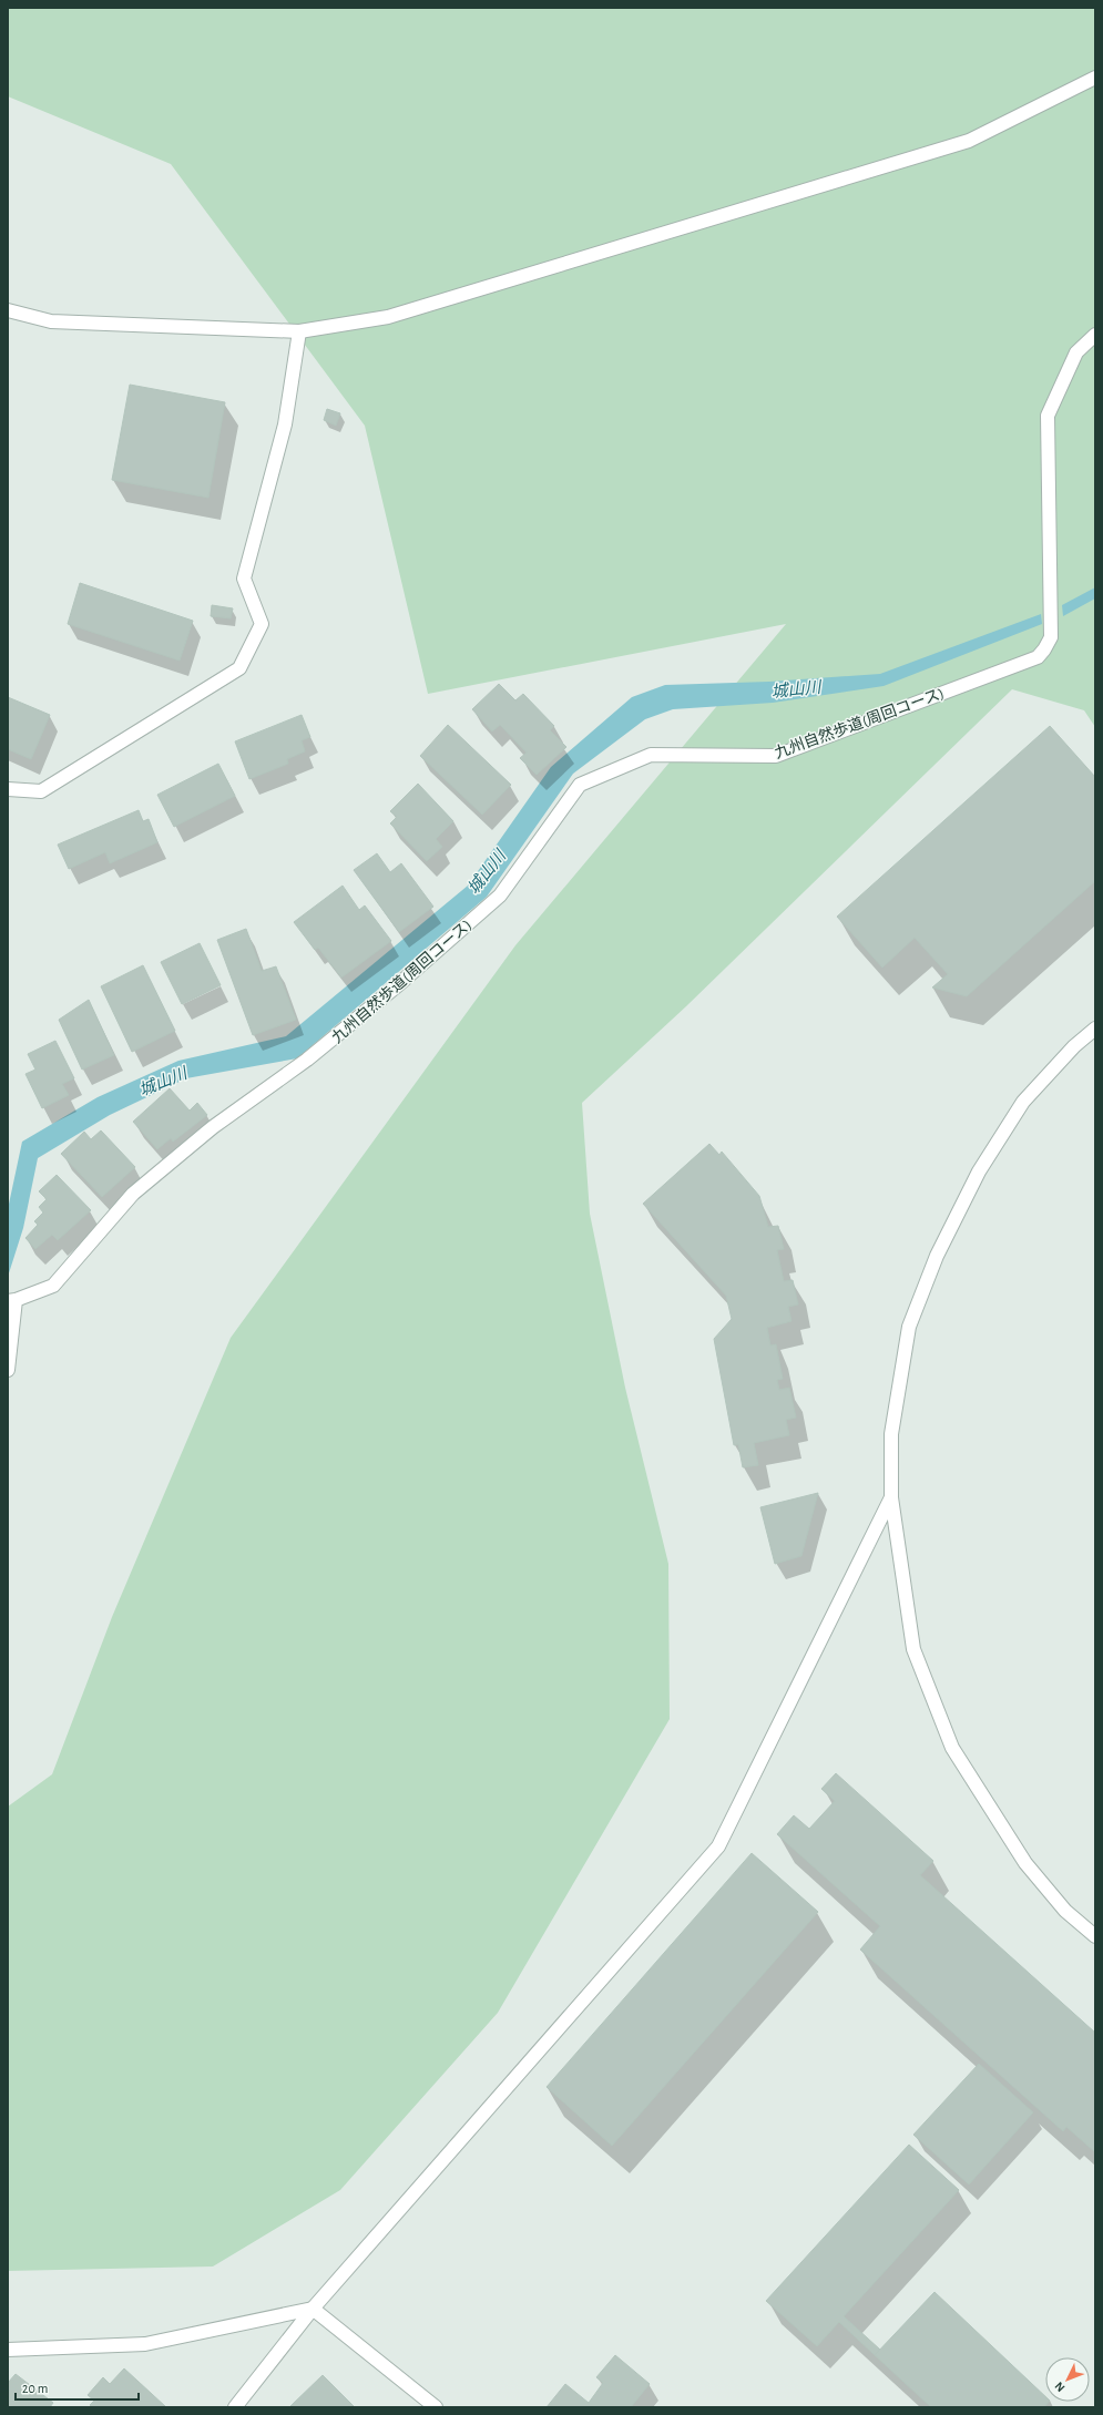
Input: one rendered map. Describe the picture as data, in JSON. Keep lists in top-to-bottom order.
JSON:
{
  "streets": {
    "street": ["九州自然歩道(周回コース)"]
  },
  "water": ["城山川"],
  "scale_bar": "20 m",
  "north": "bottom left"
}
